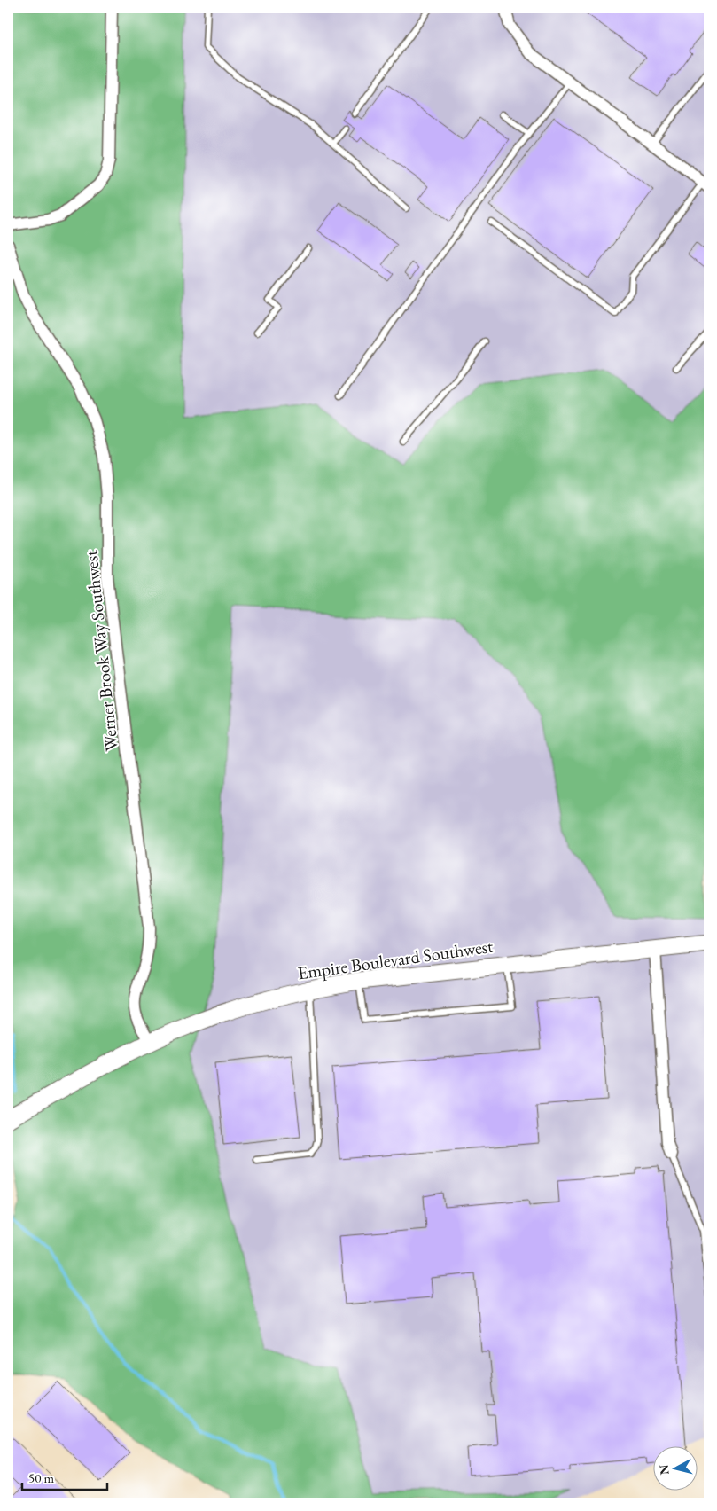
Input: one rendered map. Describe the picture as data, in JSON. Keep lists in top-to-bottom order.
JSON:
{
  "streets": {
    "street": ["Werner Brook Way Southwest", "Empire Boulevard Southwest"]
  },
  "crossings": [
    ["Werner Brook Way Southwest", "Empire Boulevard Southwest"]
  ],
  "scale_bar": "50 m",
  "north": "left"
}
